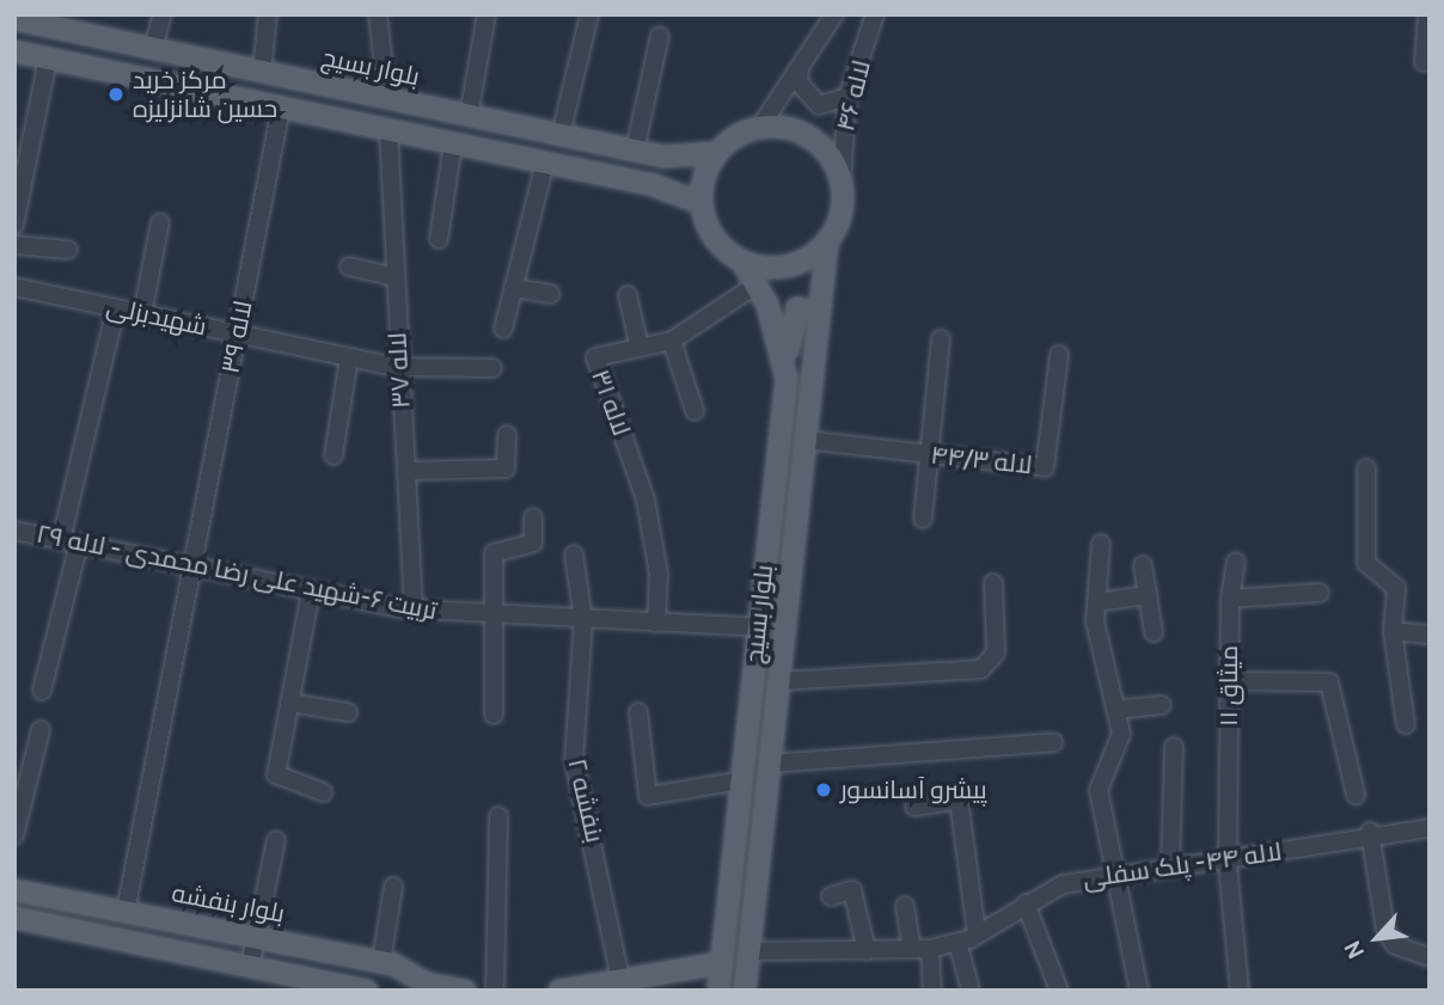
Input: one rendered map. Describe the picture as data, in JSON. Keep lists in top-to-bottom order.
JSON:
{
  "streets": {
    "main road": ["بلوار بسیج", "بلوار بنفشه"],
    "street": [
      "لاله ۴۶",
      "شهیدبزلی",
      "لاله ۳۹",
      "لاله ۳۷",
      "لاله ۳۱",
      "لاله ۴۴/۳",
      "تربیت ۶-شهید علی رضا محمدی - لاله ۲۹",
      "میثاق ۱۱",
      "بنفشه ۲",
      "لاله ۴۴- پلک سفلی"
    ]
  },
  "crossings": [
    ["بلوار بسیج", "لاله ۴۶"],
    ["بلوار بسیج", "لاله ۳۱"],
    ["بلوار بسیج", "لاله ۴۴/۳"],
    ["بلوار بسیج", "تربیت ۶-شهید علی رضا محمدی - لاله ۲۹"],
    ["بلوار بسیج", "لاله ۴۴- پلک سفلی"],
    ["شهیدبزلی", "لاله ۳۹"],
    ["شهیدبزلی", "لاله ۳۷"],
    ["لاله ۳۹", "تربیت ۶-شهید علی رضا محمدی - لاله ۲۹"],
    ["لاله ۳۹", "بلوار بنفشه"],
    ["لاله ۳۷", "تربیت ۶-شهید علی رضا محمدی - لاله ۲۹"],
    ["لاله ۳۱", "تربیت ۶-شهید علی رضا محمدی - لاله ۲۹"],
    ["تربیت ۶-شهید علی رضا محمدی - لاله ۲۹", "بنفشه ۲"],
    ["میثاق ۱۱", "لاله ۴۴- پلک سفلی"]
  ],
  "places": ["مرکز خرید حسین شانزلیزه", "پیشرو آسانسور"],
  "north": "bottom left"
}
